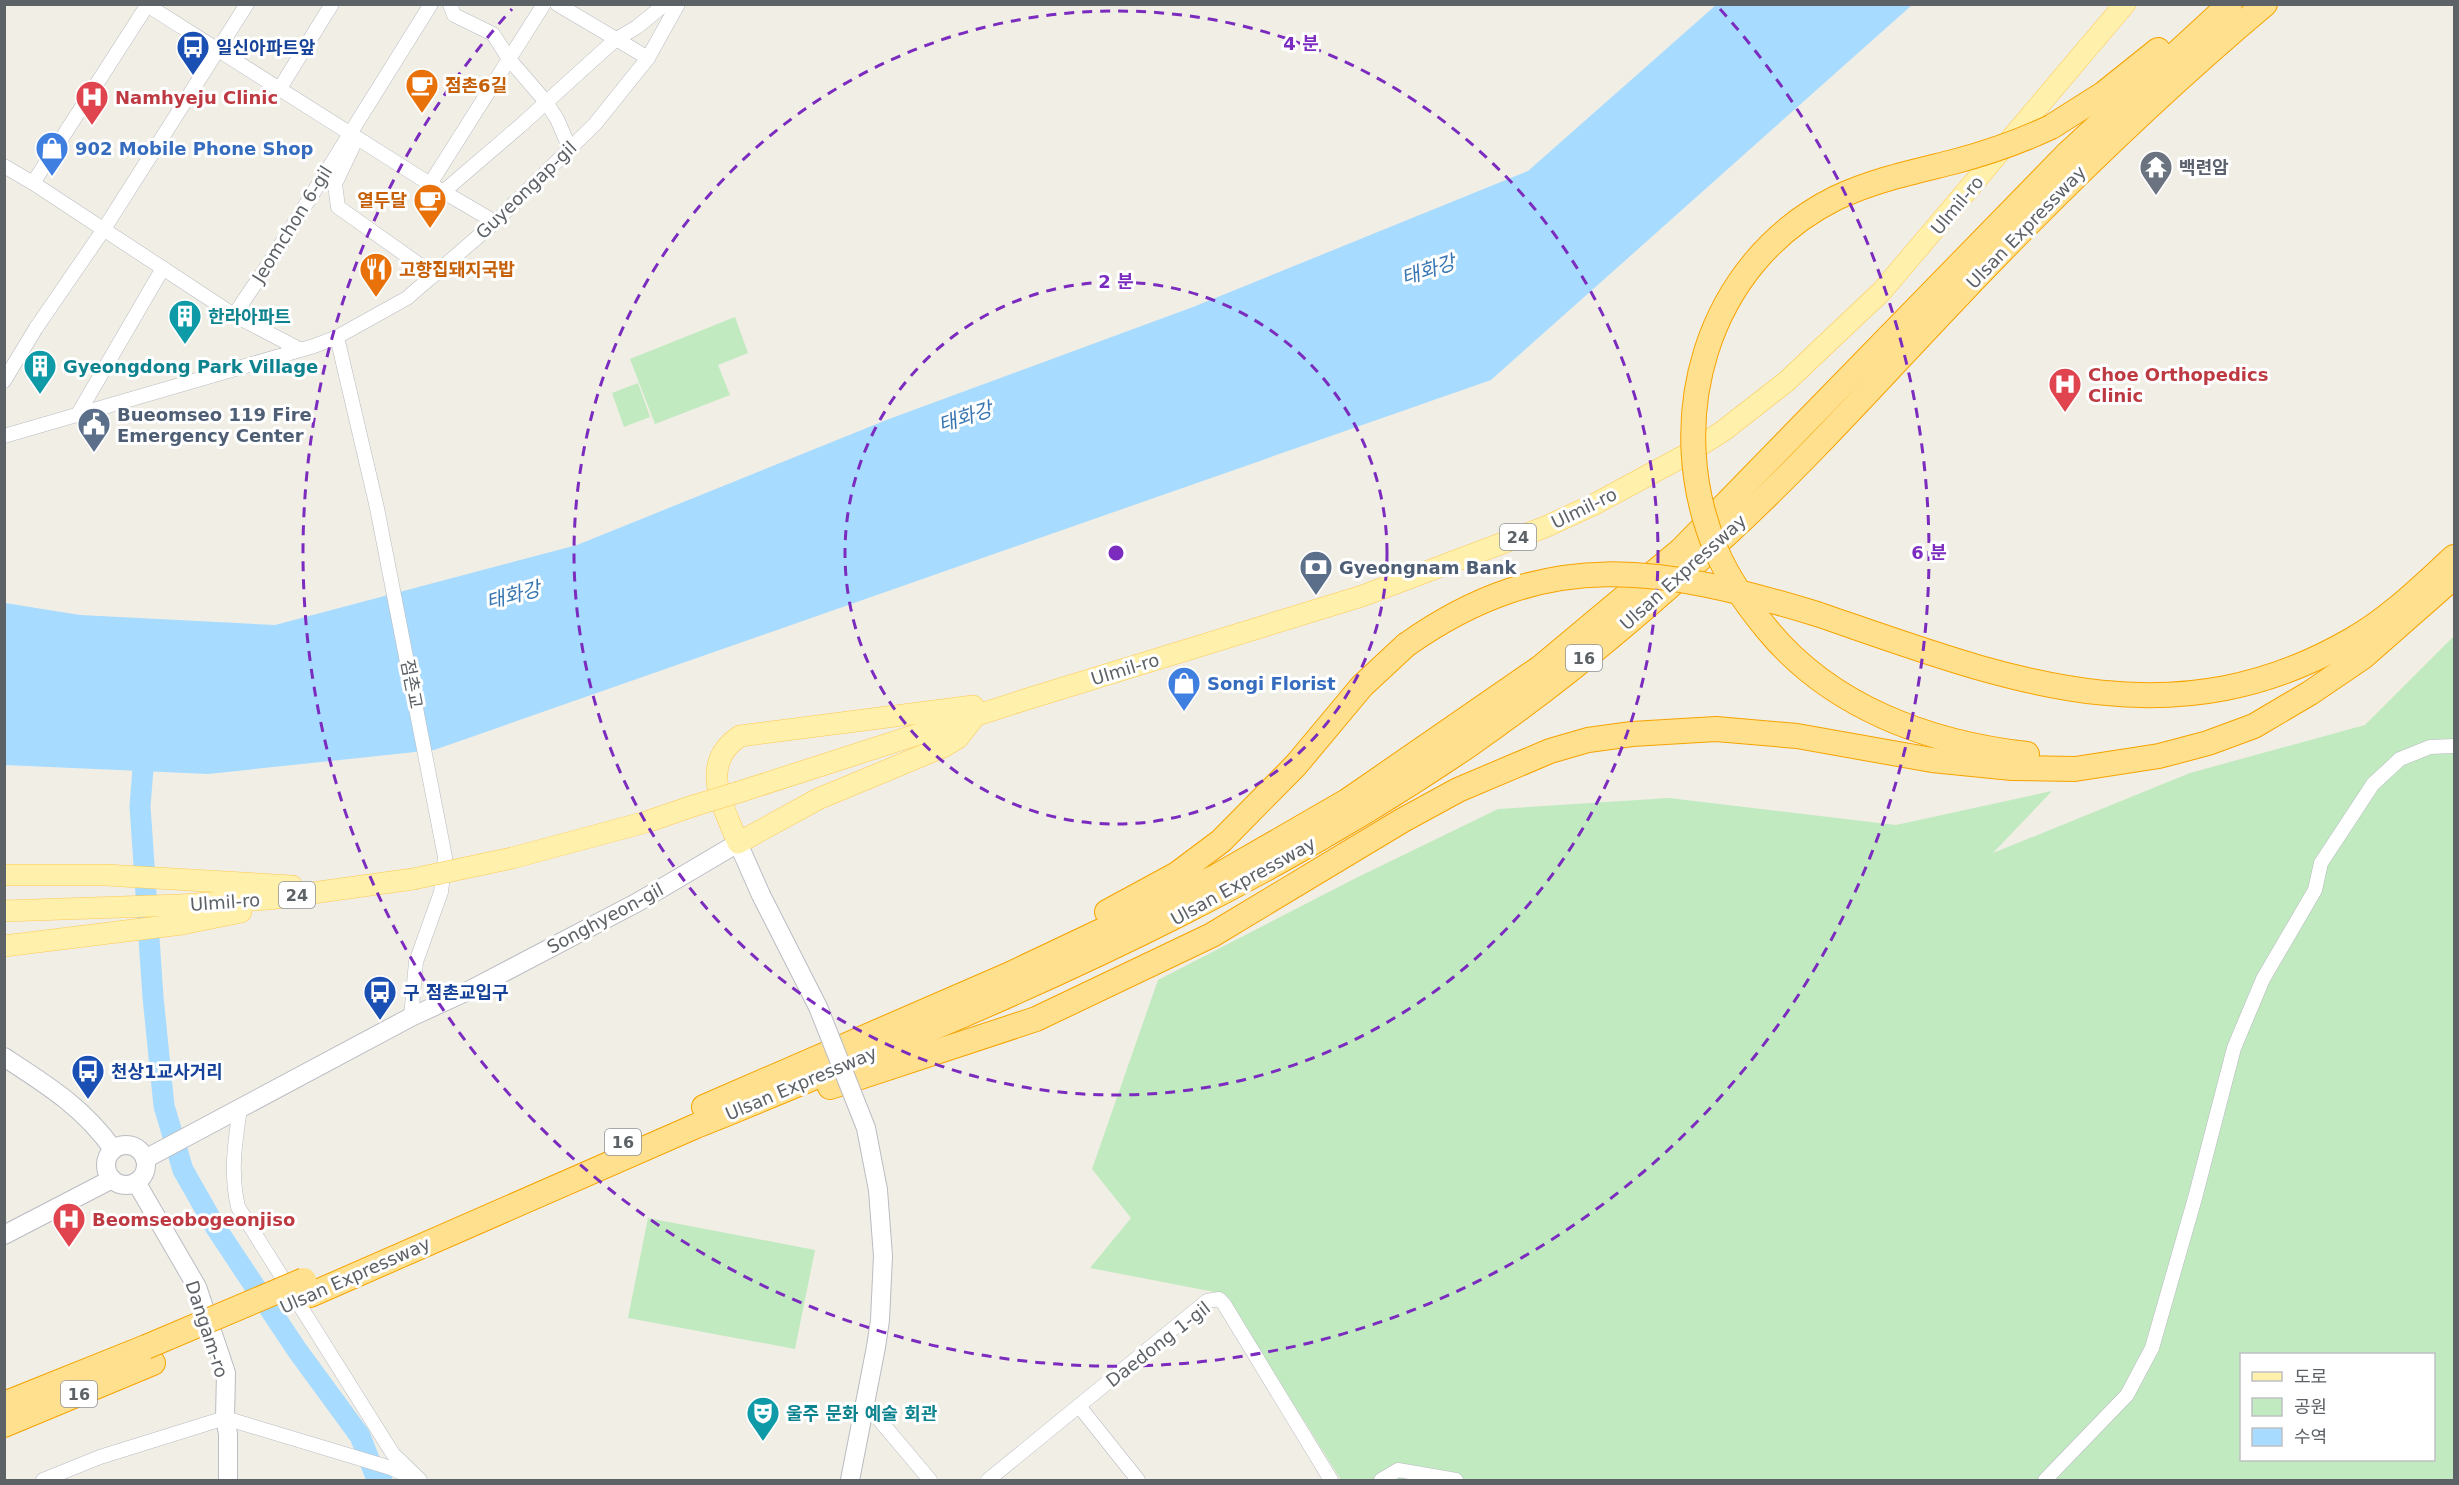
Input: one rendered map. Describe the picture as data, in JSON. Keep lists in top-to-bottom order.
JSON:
{
  "streets": {
    "highway": ["Ulsan Expressway", "16"],
    "main road": ["Ulmil-ro", "24"],
    "street": [
      "Guyeongap-gil",
      "Jeomchon 6-gil",
      "점촌교",
      "Songhyeon-gil",
      "Dangam-ro",
      "Daedong 1-gil"
    ]
  },
  "crossings": [
    ["Guyeongap-gil", "점촌교"],
    ["Ulmil-ro", "24"],
    ["점촌교", "Songhyeon-gil"]
  ],
  "water": ["태화강"],
  "places": {
    "bus stop": ["일신아파트앞", "구 점촌교입구", "천상1교사거리"],
    "cafe": ["점촌6길", "열두달"],
    "hospital": ["Namhyeju Clinic", "Choe Orthopedics Clinic", "Beomseobogeonjiso"],
    "shop": ["902 Mobile Phone Shop", "Songi Florist"],
    "temple": ["백련암"],
    "restaurant": ["고향집돼지국밥"],
    "building": ["한라아파트", "Gyeongdong Park Village"],
    "public building": ["Bueomseo 119 Fire Emergency Center"],
    "bank": ["Gyeongnam Bank"],
    "theatre": ["울주 문화 예술 회관"]
  },
  "legend": ["도로", "공원", "수역"],
  "rings": ["4 분", "2 분", "6 분"]
}
